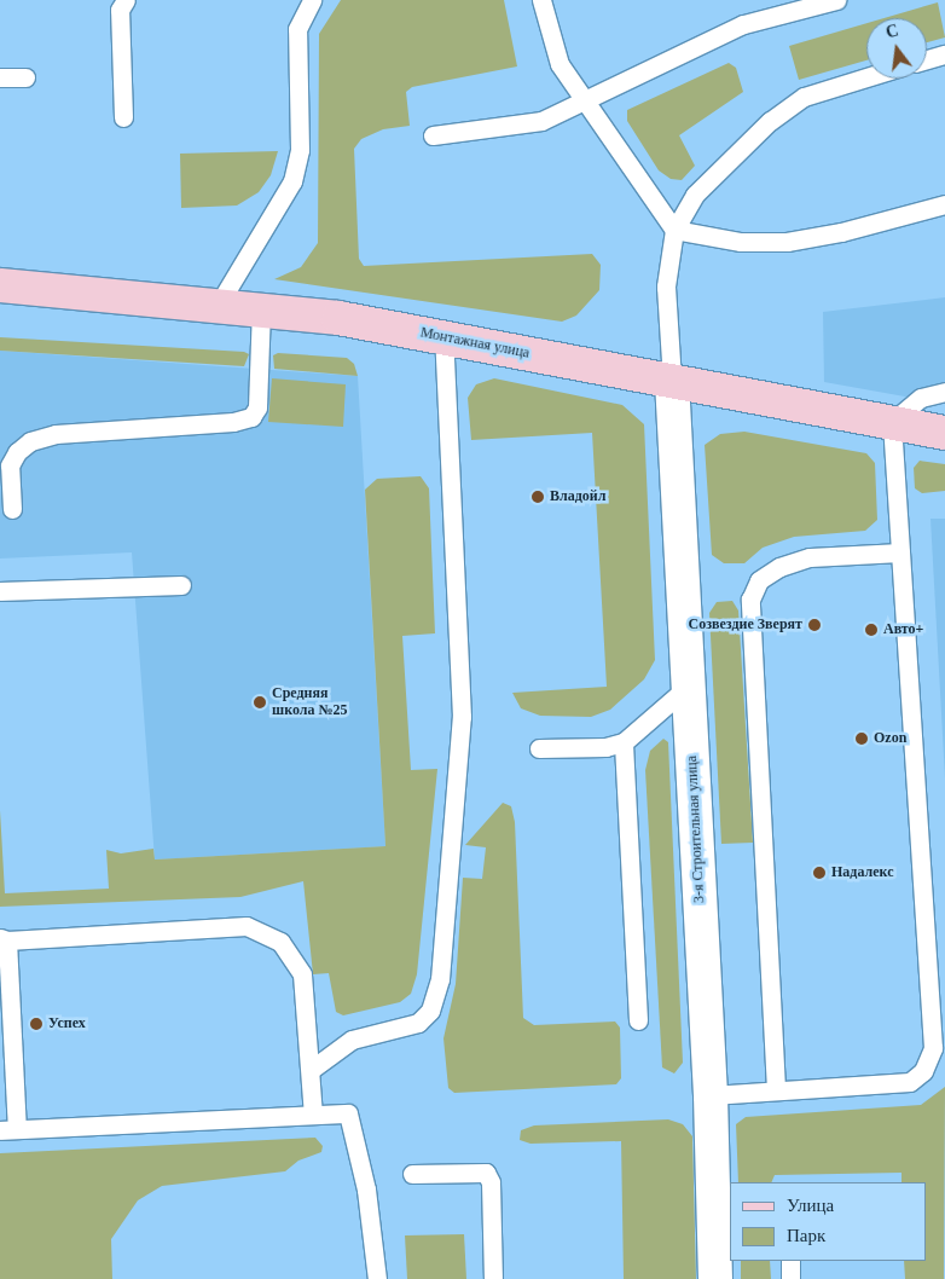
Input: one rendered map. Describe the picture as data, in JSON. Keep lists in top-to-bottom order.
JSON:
{
  "streets": {
    "main road": ["Монтажная улица"],
    "street": ["3-я Строительная улица"]
  },
  "crossings": [
    ["Монтажная улица", "3-я Строительная улица"]
  ],
  "places": [
    "Владойл",
    "Созвездие Зверят",
    "Авто+",
    "Средняя школа №25",
    "Ozon",
    "Надалекс",
    "Успех"
  ],
  "legend": ["Улица", "Парк"],
  "north": "top"
}
